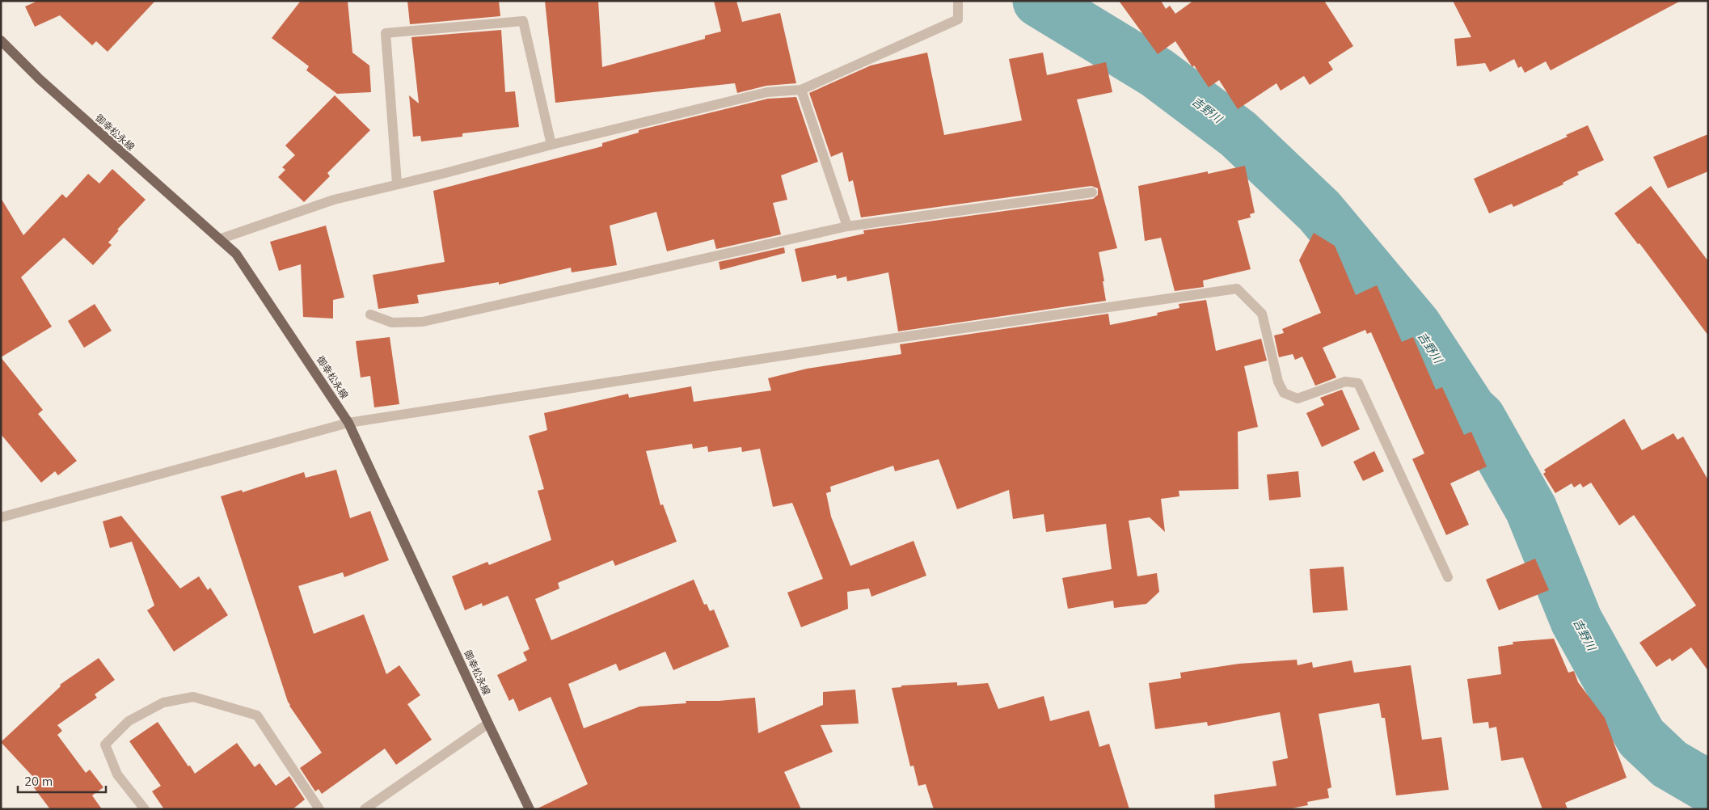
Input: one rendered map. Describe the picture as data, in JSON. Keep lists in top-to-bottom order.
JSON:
{
  "streets": {
    "main road": ["御幸松永線"]
  },
  "water": ["吉野川"],
  "scale_bar": "20 m"
}
